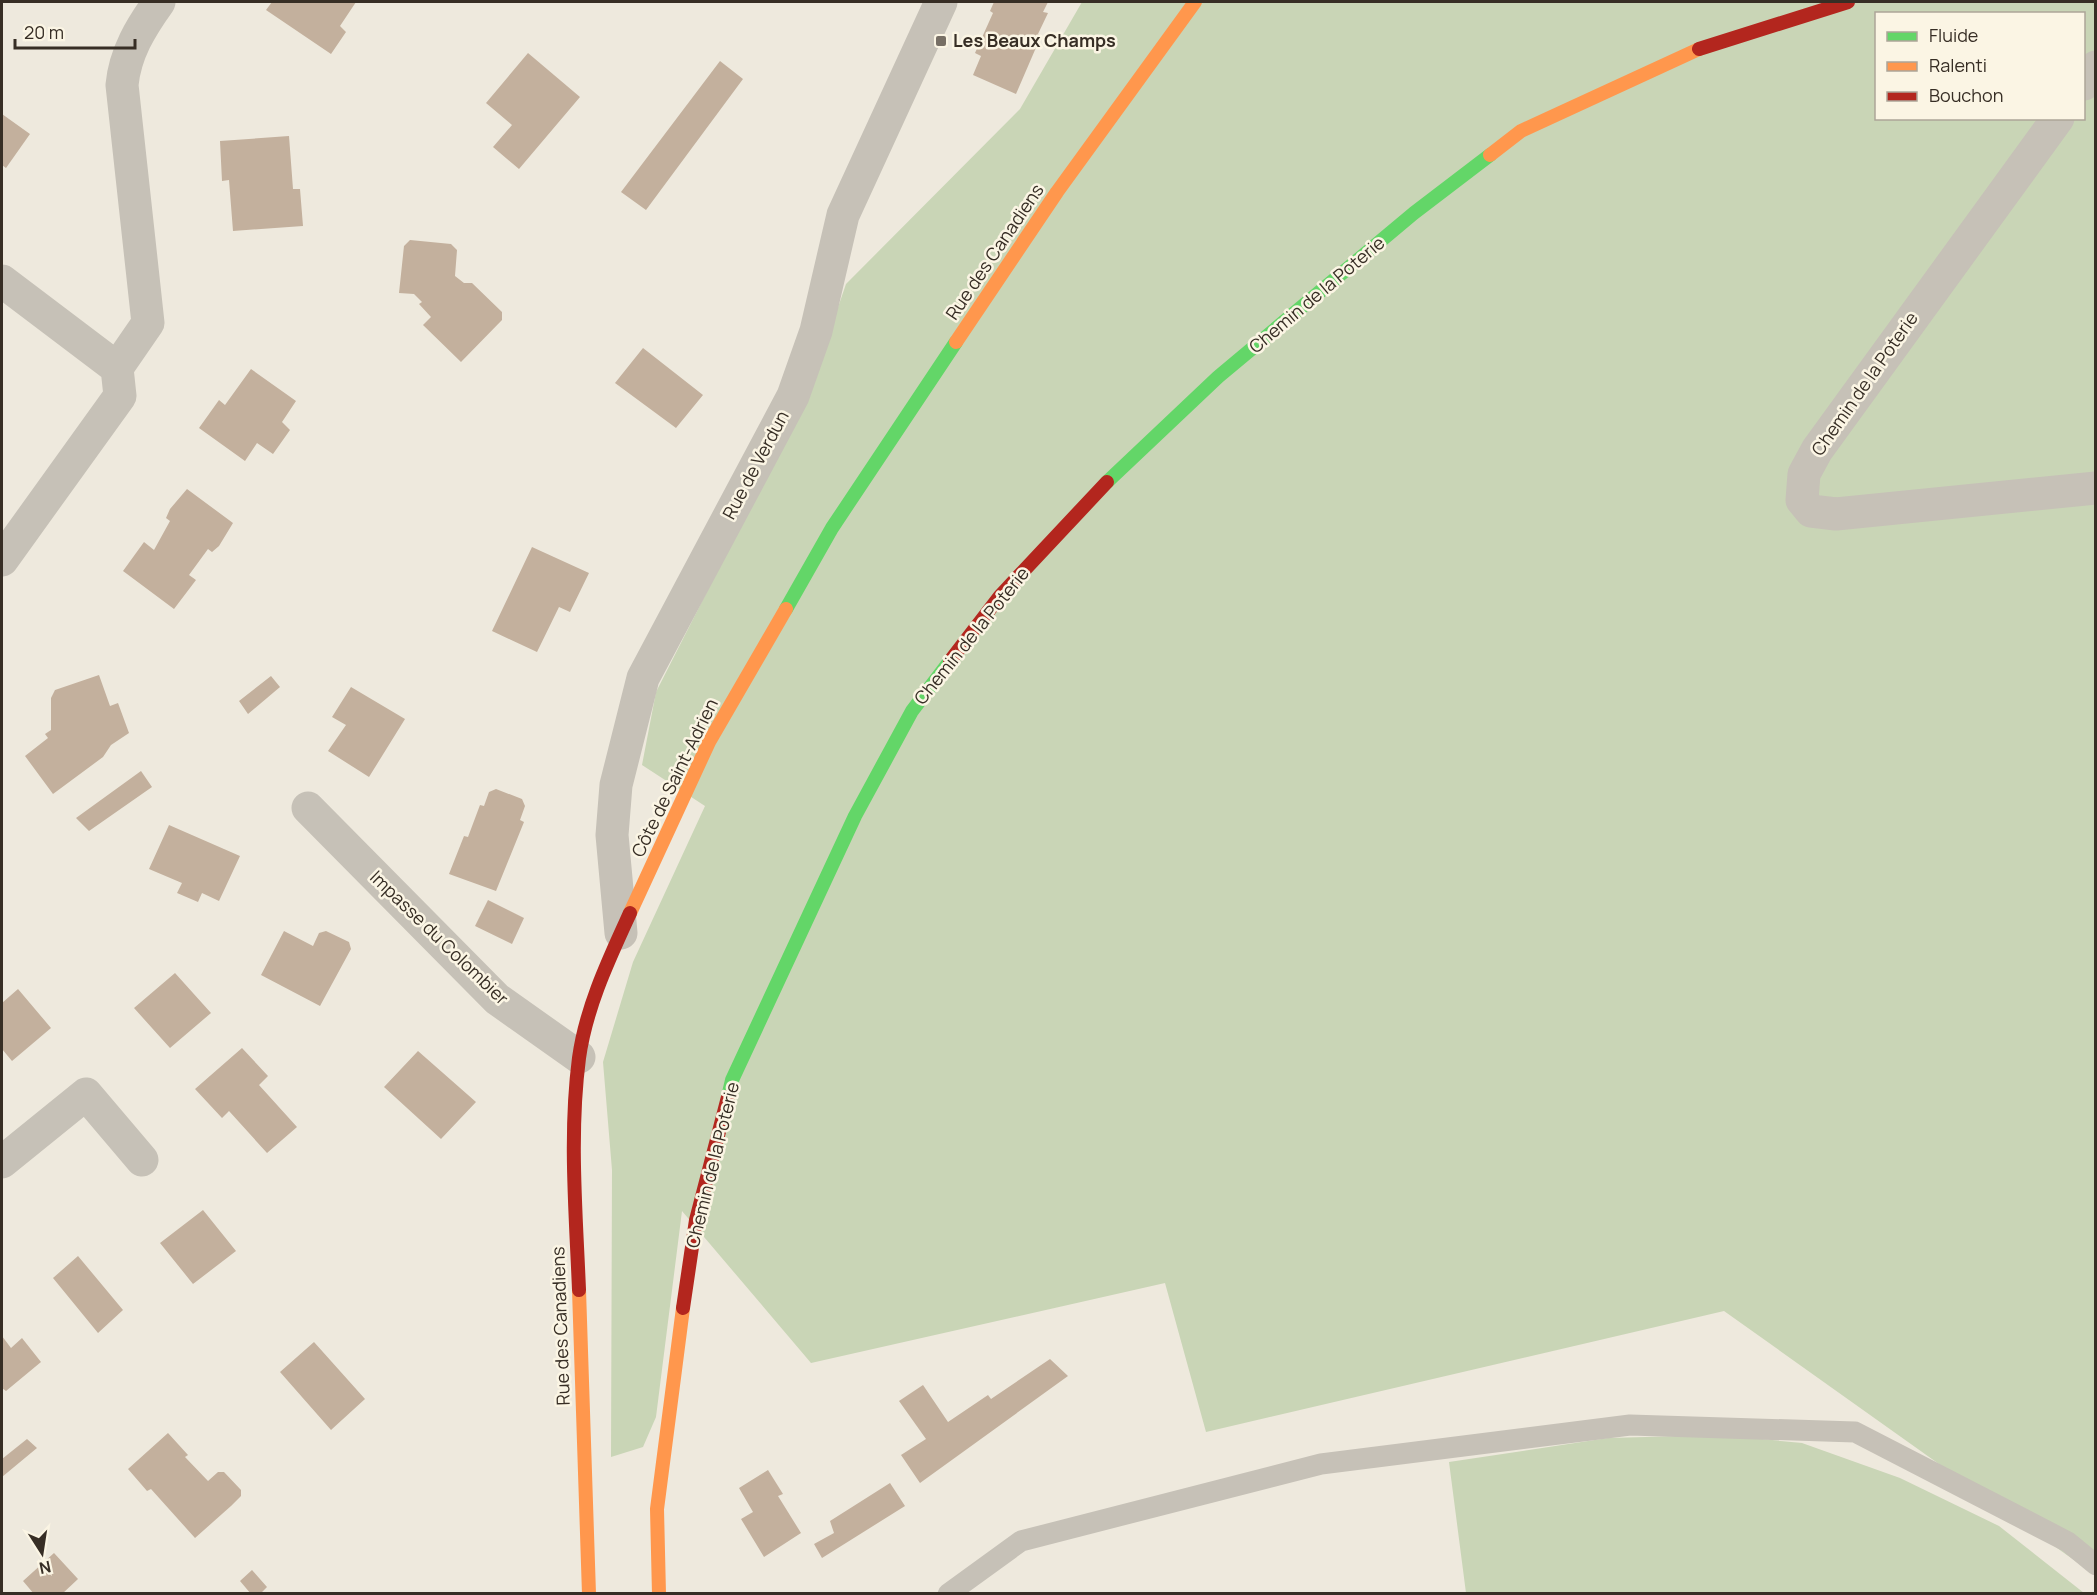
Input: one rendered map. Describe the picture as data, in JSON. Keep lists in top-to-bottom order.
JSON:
{
  "streets": {
    "street": [
      "Rue des Canadiens",
      "Chemin de la Poterie",
      "Rue de Verdun",
      "Côte de Saint-Adrien",
      "Impasse du Colombier"
    ]
  },
  "crossings": [
    ["Rue des Canadiens", "Côte de Saint-Adrien"],
    ["Rue des Canadiens", "Impasse du Colombier"],
    ["Rue de Verdun", "Côte de Saint-Adrien"],
    ["Côte de Saint-Adrien", "Impasse du Colombier"]
  ],
  "places": {
    "transit": ["Les Beaux Champs"]
  },
  "legend": ["Fluide", "Ralenti", "Bouchon"],
  "scale_bar": "20 m",
  "north": "bottom"
}
